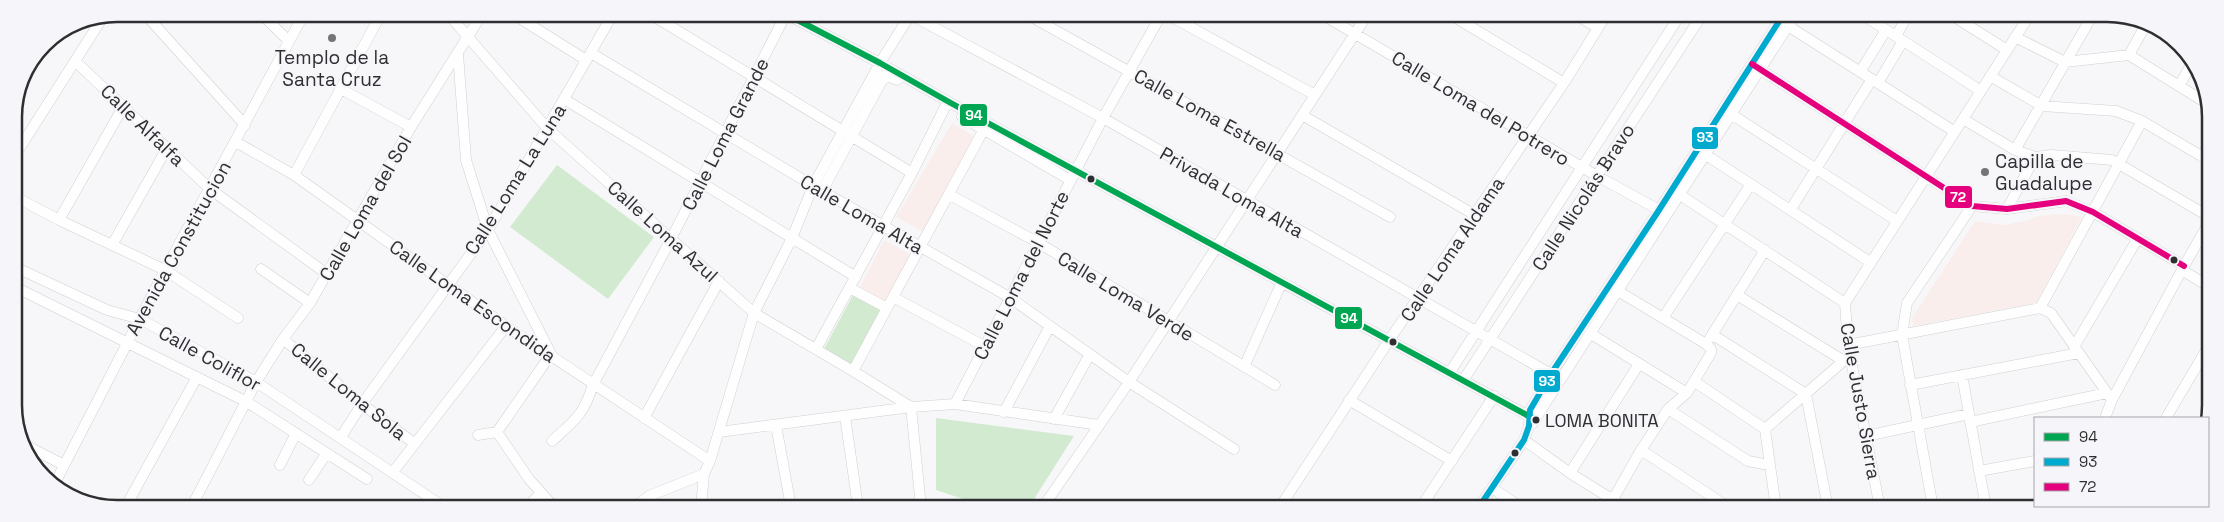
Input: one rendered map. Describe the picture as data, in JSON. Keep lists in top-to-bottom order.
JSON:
{
  "streets": {
    "street": [
      "Calle Loma del Potrero",
      "Calle Loma Estrella",
      "Calle Alfalfa",
      "Calle Loma Grande",
      "Calle Loma La Luna",
      "Privada Loma Alta",
      "Calle Nicolás Bravo",
      "Calle Loma del Sol",
      "Calle Loma Alta",
      "Calle Loma Azul",
      "Avenida Constitucion",
      "Calle Loma Aldama",
      "Calle Loma del Norte",
      "Calle Loma Verde",
      "Calle Loma Escondida",
      "Calle Coliflor",
      "Calle Loma Sola",
      "Calle Justo Sierra"
    ]
  },
  "crossings": [
    ["Calle Loma del Potrero", "Calle Nicolás Bravo"],
    ["Calle Loma del Potrero", "Calle Loma Aldama"],
    ["Calle Loma Estrella", "Calle Loma del Norte"],
    ["Calle Alfalfa", "Avenida Constitucion"],
    ["Calle Loma Grande", "Calle Loma Alta"],
    ["Calle Loma Grande", "Calle Loma Azul"],
    ["Calle Loma Grande", "Calle Loma Escondida"],
    ["Calle Loma La Luna", "Calle Loma Alta"],
    ["Calle Loma La Luna", "Calle Loma Azul"],
    ["Calle Loma La Luna", "Calle Loma Escondida"],
    ["Calle Loma La Luna", "Calle Coliflor"],
    ["Calle Loma La Luna", "Calle Loma Sola"],
    ["Privada Loma Alta", "Calle Nicolás Bravo"],
    ["Privada Loma Alta", "Calle Loma Aldama"],
    ["Privada Loma Alta", "Calle Loma del Norte"],
    ["Calle Loma del Sol", "Calle Loma Azul"],
    ["Calle Loma del Sol", "Calle Loma Escondida"],
    ["Calle Loma del Sol", "Calle Coliflor"],
    ["Calle Loma del Sol", "Calle Loma Sola"],
    ["Calle Loma Alta", "Calle Loma del Norte"],
    ["Avenida Constitucion", "Calle Loma Escondida"],
    ["Avenida Constitucion", "Calle Coliflor"],
    ["Calle Loma del Norte", "Calle Loma Verde"]
  ],
  "places": ["Templo de la Santa Cruz", "Capilla de Guadalupe", "LOMA BONITA"],
  "lines": ["transit line 93", "transit line 94", "transit line 72"],
  "legend": ["94", "93", "72"]
}
